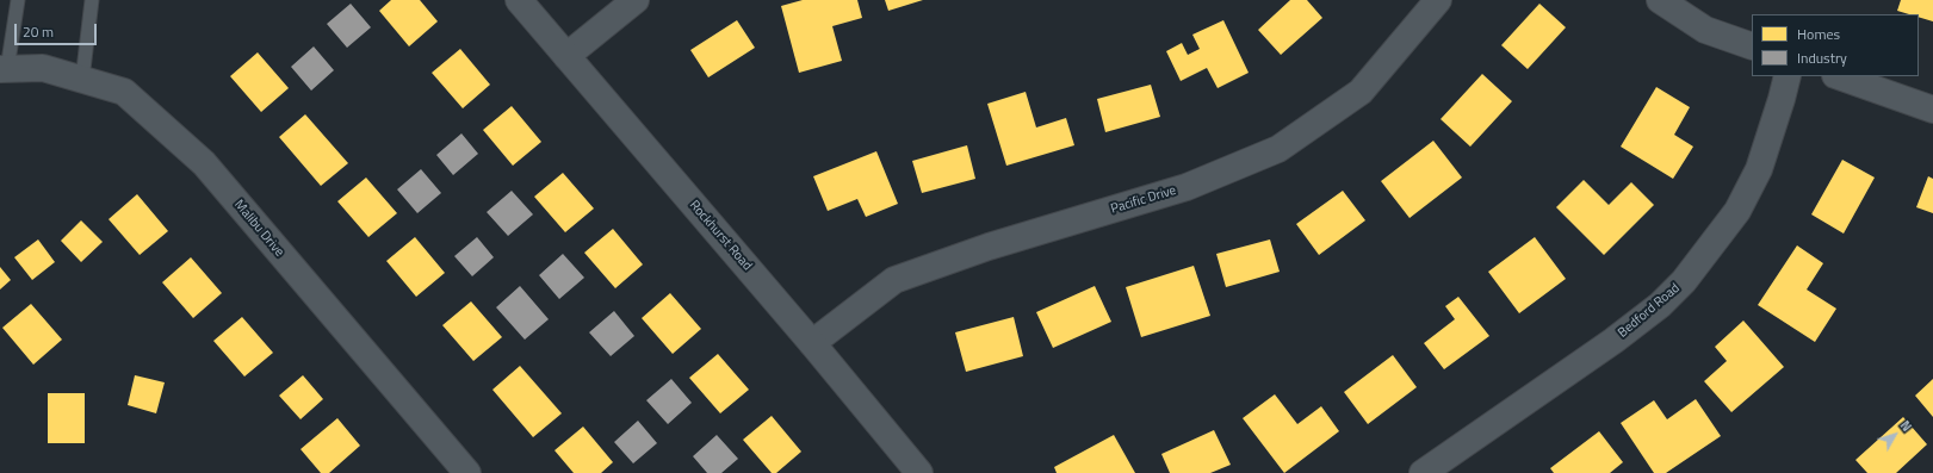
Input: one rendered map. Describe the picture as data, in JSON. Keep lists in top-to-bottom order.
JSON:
{
  "streets": {
    "street": [
      "Pacific Drive",
      "Malibu Drive",
      "Rockhurst Road",
      "Bedford Road"
    ]
  },
  "crossings": [
    ["Pacific Drive", "Rockhurst Road"]
  ],
  "legend": ["Homes", "Industry"],
  "scale_bar": "20 m",
  "north": "top right"
}
